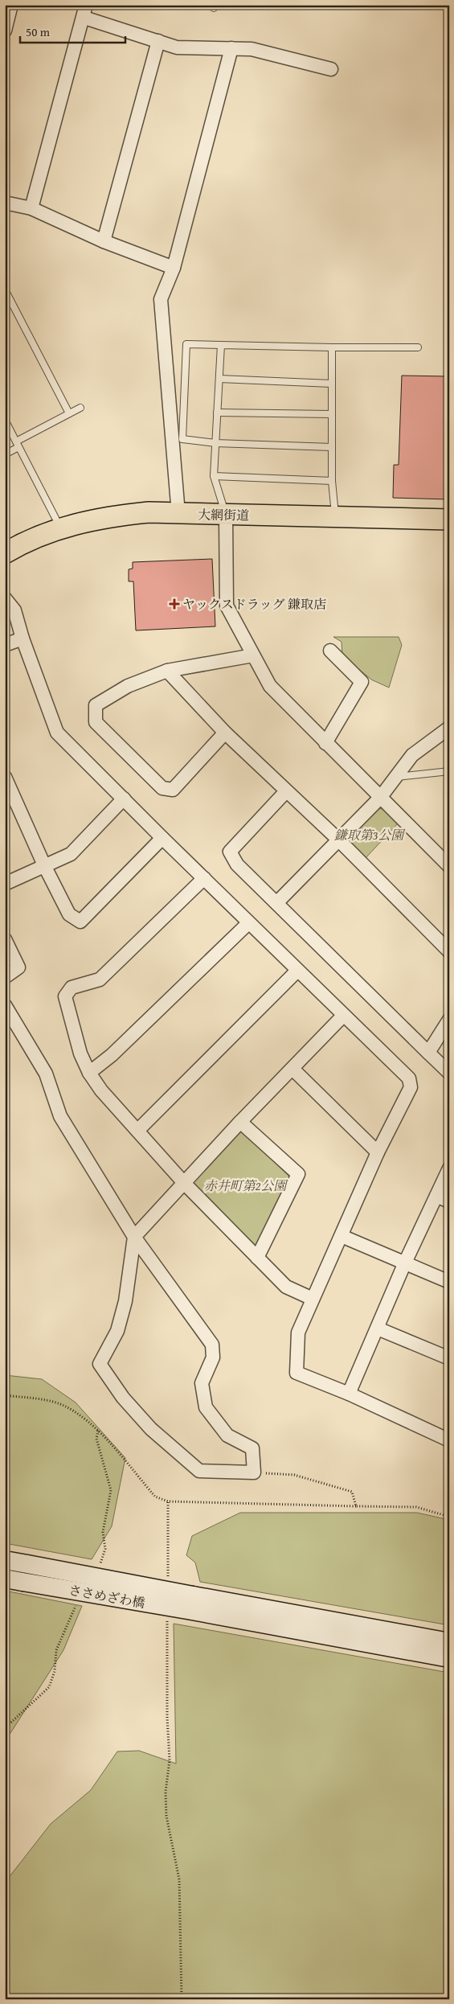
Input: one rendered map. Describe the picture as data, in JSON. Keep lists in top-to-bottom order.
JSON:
{
  "streets": {
    "main road": ["大網街道"],
    "street": ["ささめざわ橋"]
  },
  "parks": ["鎌取第3公園", "赤井町第2公園"],
  "places": {
    "health": ["ヤックスドラッグ 鎌取店"]
  },
  "scale_bar": "50 m"
}
